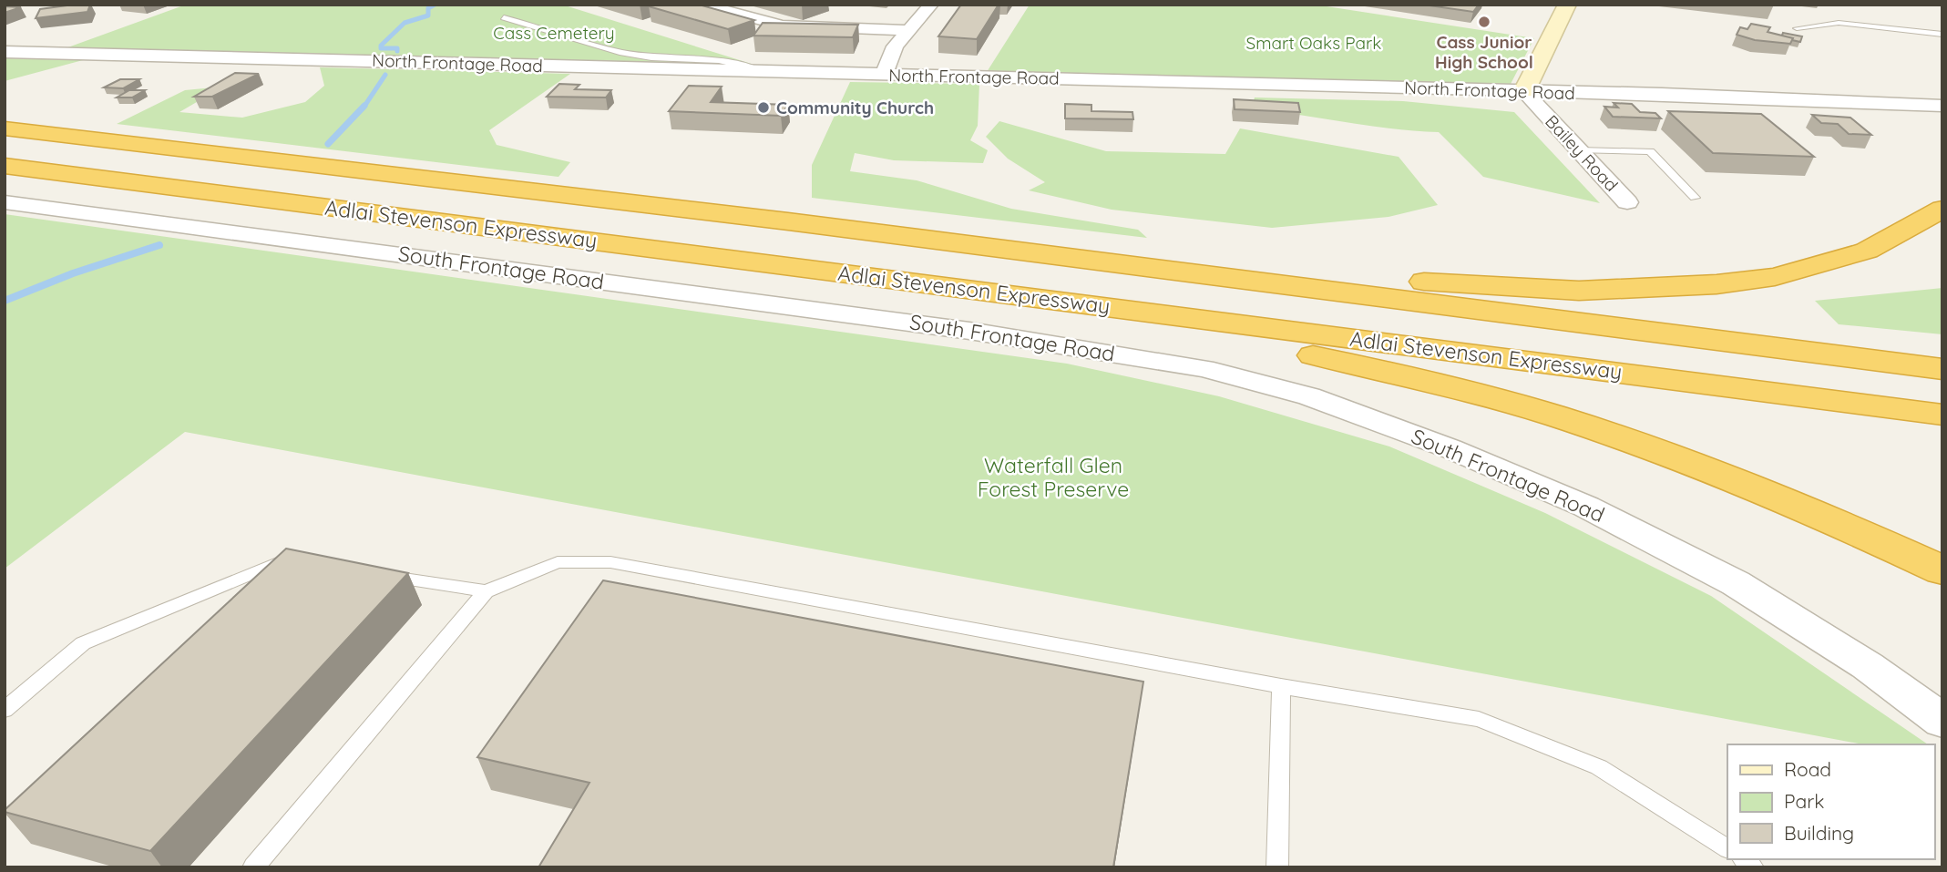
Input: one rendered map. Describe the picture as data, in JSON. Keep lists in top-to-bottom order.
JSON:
{
  "streets": {
    "highway": ["Adlai Stevenson Expressway"],
    "street": ["North Frontage Road", "Bailey Road", "South Frontage Road"]
  },
  "crossings": [
    ["North Frontage Road", "Bailey Road"]
  ],
  "parks": ["Cass Cemetery", "Smart Oaks Park", "Waterfall Glen Forest Preserve"],
  "places": ["Cass Junior High School", "Community Church"],
  "legend": ["Road", "Park", "Building"]
}
